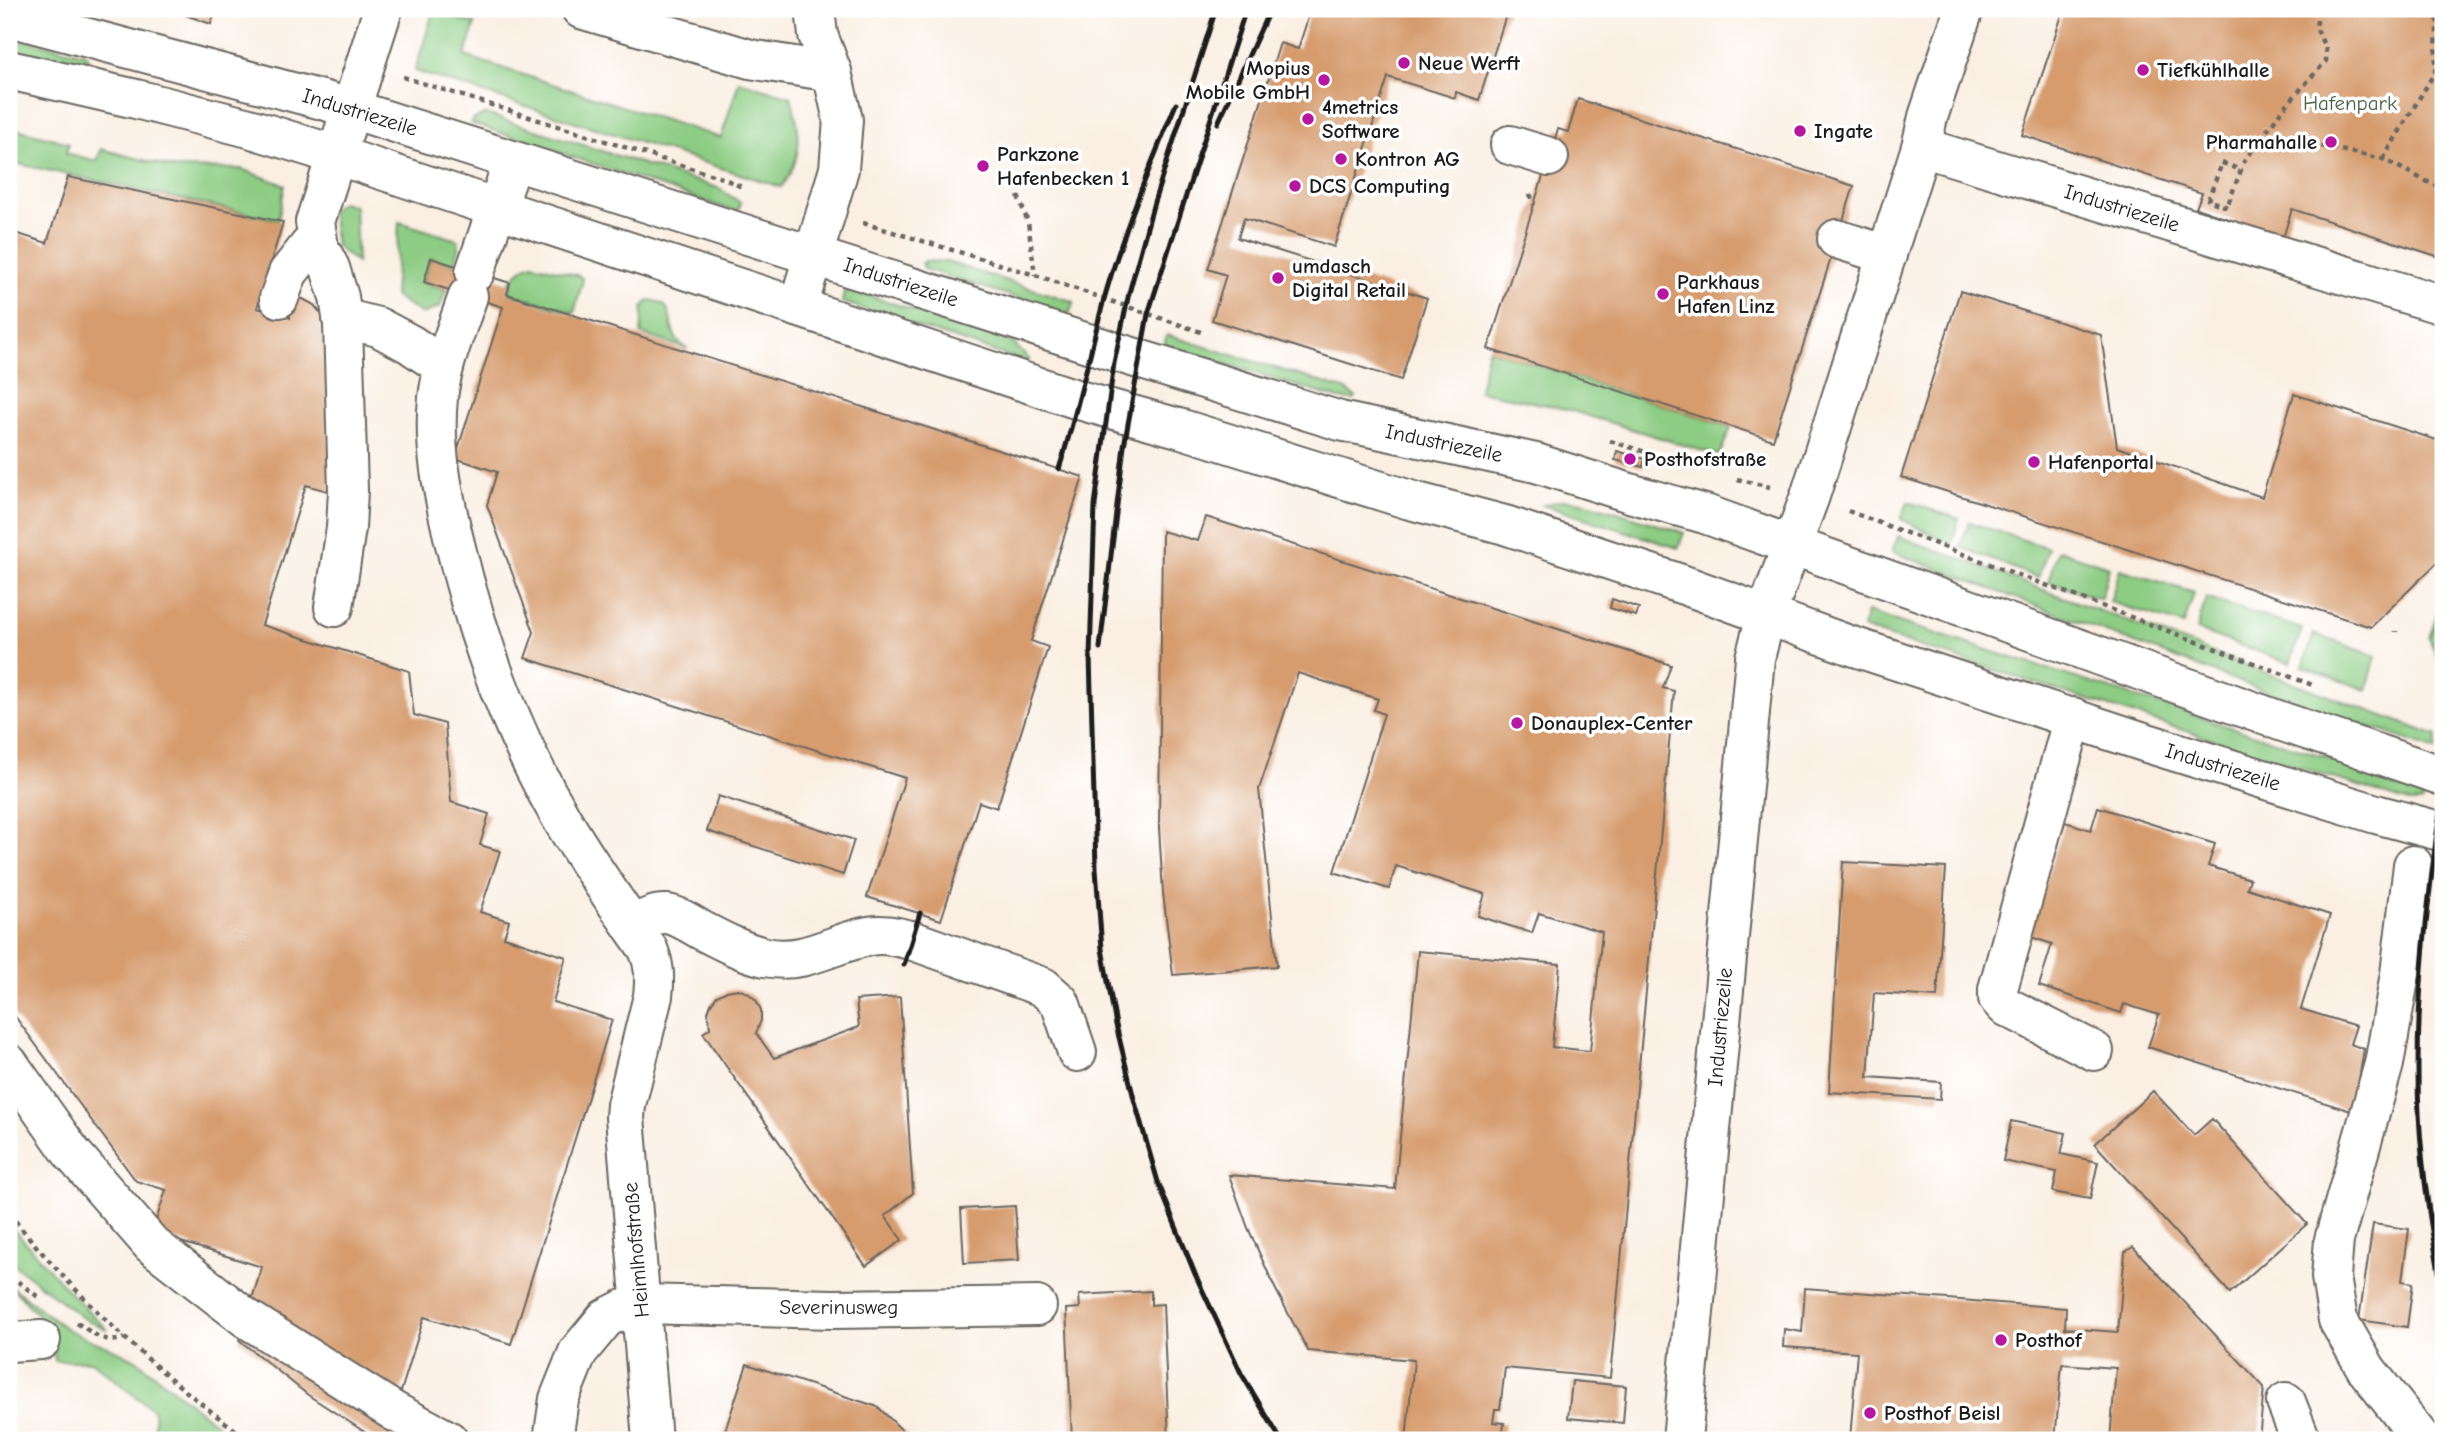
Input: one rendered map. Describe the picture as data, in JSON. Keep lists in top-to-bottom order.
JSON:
{
  "streets": {
    "main road": ["Industriezeile", "Heimlhofstraße", "Severinusweg"]
  },
  "crossings": [
    ["Industriezeile", "Heimlhofstraße"],
    ["Heimlhofstraße", "Severinusweg"]
  ],
  "parks": ["Hafenpark"],
  "places": [
    "Neue Werft",
    "Tiefkühlhalle",
    "Mopius Mobile GmbH",
    "4metrics Software",
    "Ingate",
    "Pharmahalle",
    "Kontron AG",
    "Parkzone Hafenbecken 1",
    "DCS Computing",
    "umdasch Digital Retail",
    "Parkhaus Hafen Linz",
    "Posthofstraße",
    "Hafenportal",
    "Donauplex-Center",
    "Posthof",
    "Posthof Beisl"
  ]
}
